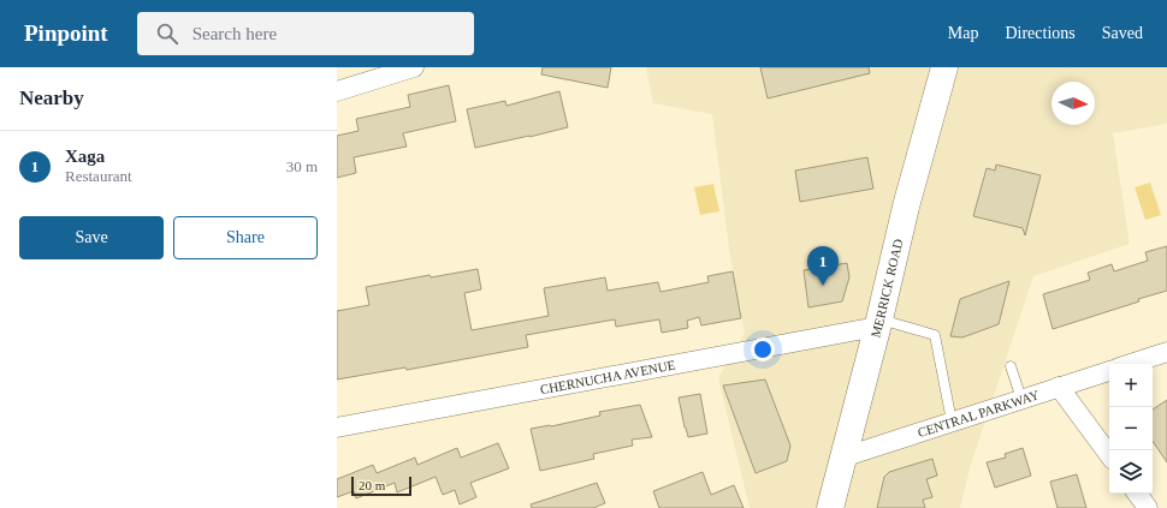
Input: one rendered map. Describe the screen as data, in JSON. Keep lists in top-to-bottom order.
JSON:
{
  "streets": {
    "main road": ["MERRICK ROAD"],
    "street": ["CHERNUCHA AVENUE", "CENTRAL PARKWAY"]
  },
  "crossings": [
    ["MERRICK ROAD", "CHERNUCHA AVENUE"],
    ["MERRICK ROAD", "CENTRAL PARKWAY"]
  ],
  "scale_bar": "20 m",
  "north": "right",
  "page": {
    "header": "Pinpoint",
    "search": "Search here",
    "nav": ["Map", "Directions", "Saved"],
    "heading": "Nearby",
    "list": [
      {
        "mark": "1",
        "name": "Xaga",
        "note": "Restaurant",
        "value": "30 m"
      }
    ],
    "buttons": ["Save", "Share"],
    "pins": "1",
    "map_buttons": ["+", "−"],
    "scale": "20 m"
  }
}
